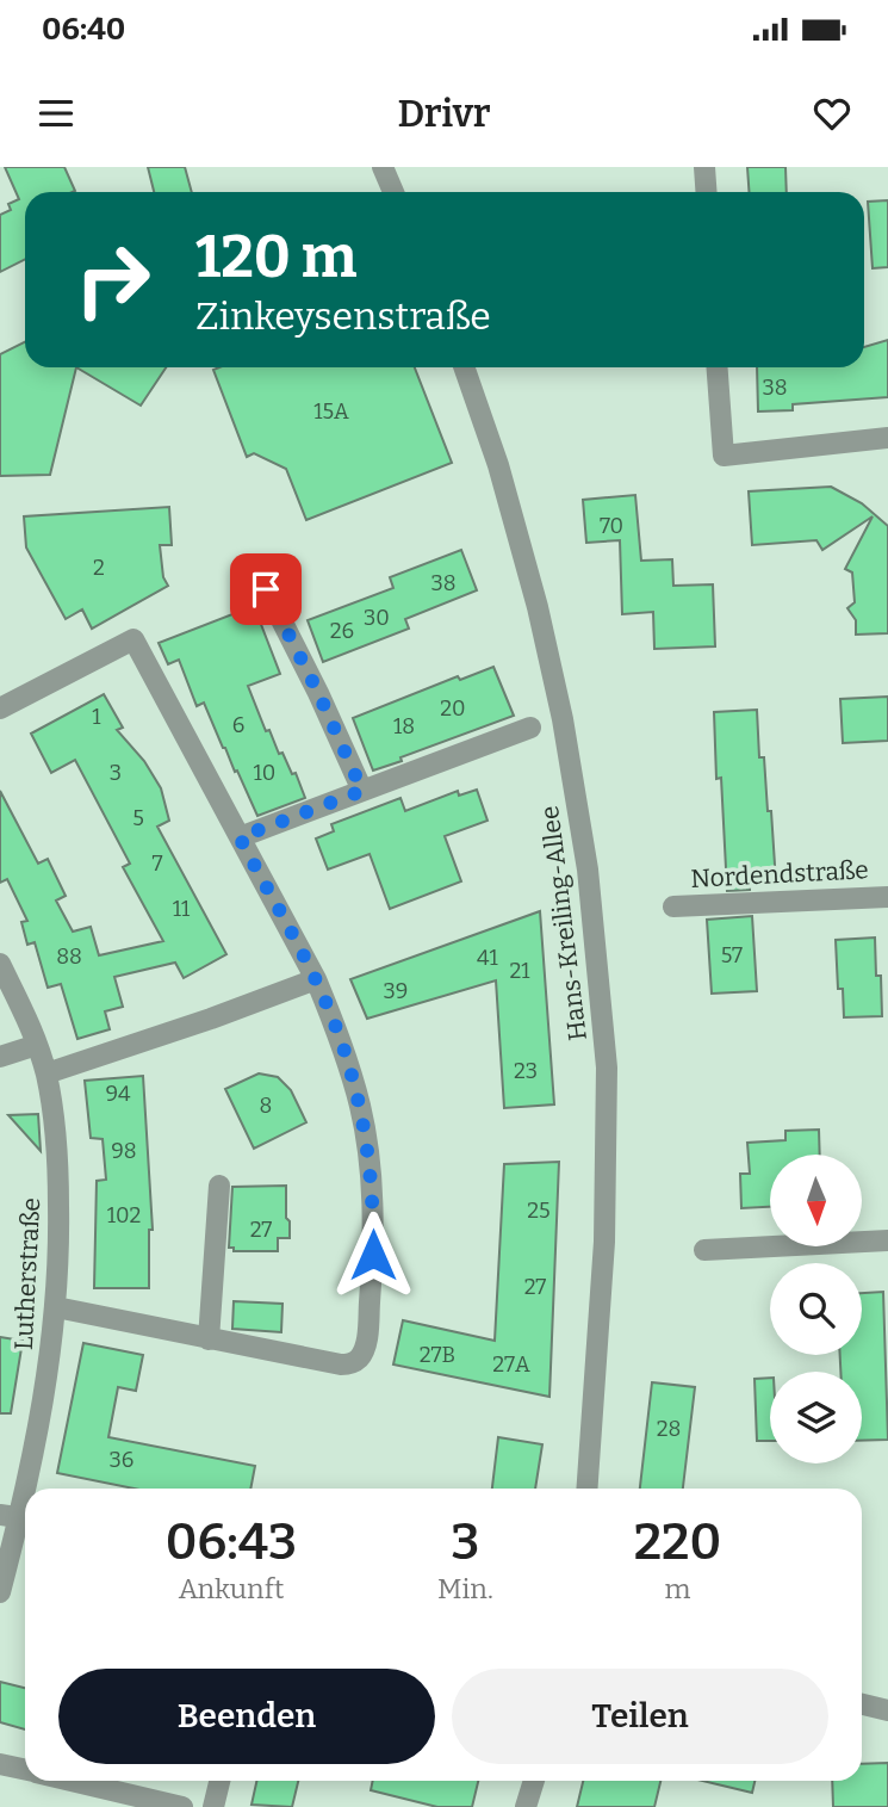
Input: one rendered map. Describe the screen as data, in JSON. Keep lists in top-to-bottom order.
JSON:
{
  "streets": {
    "street": ["Nordendstraße", "Hans-Kreiling-Allee", "Lutherstraße"]
  },
  "house_numbers": [
    "38",
    "15A",
    "70",
    "2",
    "38",
    "30",
    "26",
    "20",
    "1",
    "6",
    "18",
    "3",
    "10",
    "5",
    "7",
    "11",
    "57",
    "88",
    "41",
    "21",
    "39",
    "23",
    "94",
    "8",
    "98",
    "25",
    "102",
    "27",
    "27",
    "27B",
    "27A",
    "28",
    "36"
  ],
  "north": "bottom",
  "page": {
    "status": "06:40",
    "header": "Drivr",
    "turn": ["120 m", "Zinkeysenstraße"],
    "eta": [
      "06:43",
      "Ankunft",
      "3",
      "Min.",
      "220",
      "m"
    ],
    "buttons": ["Beenden", "Teilen"]
  }
}
